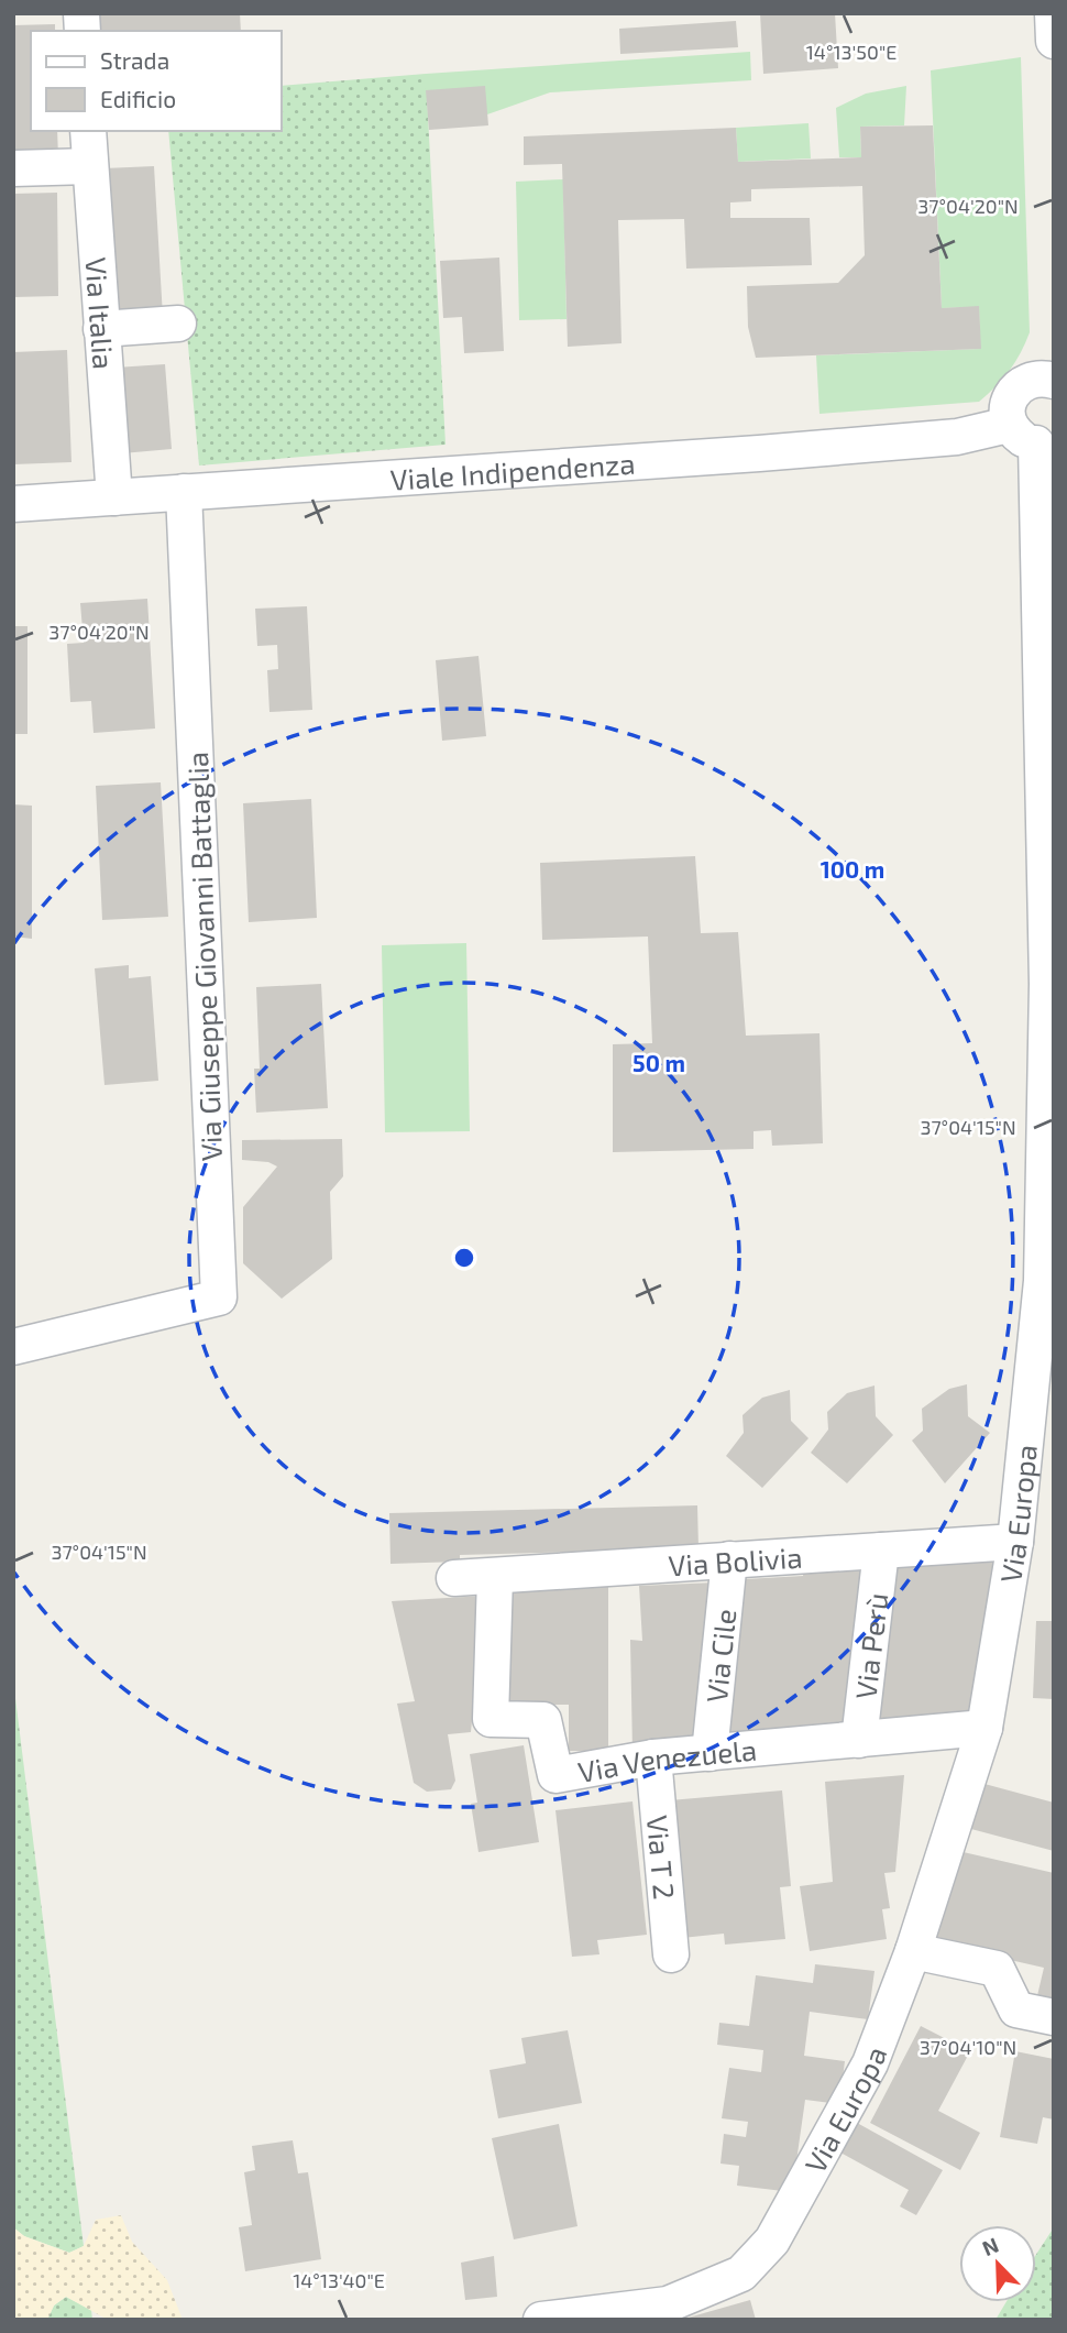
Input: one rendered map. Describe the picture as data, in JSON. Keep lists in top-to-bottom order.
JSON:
{
  "streets": {
    "street": [
      "Via Italia",
      "Viale Indipendenza",
      "Via Giuseppe Giovanni Battaglia",
      "Via Europa",
      "Via Bolivia",
      "Via Perù",
      "Via Cile",
      "Via Venezuela",
      "Via T 2"
    ]
  },
  "crossings": [
    ["Via Italia", "Viale Indipendenza"],
    ["Viale Indipendenza", "Via Giuseppe Giovanni Battaglia"],
    ["Viale Indipendenza", "Via Europa"],
    ["Via Europa", "Via Bolivia"],
    ["Via Europa", "Via Venezuela"],
    ["Via Bolivia", "Via Perù"],
    ["Via Bolivia", "Via Cile"],
    ["Via Bolivia", "Via Venezuela"],
    ["Via Perù", "Via Venezuela"],
    ["Via Cile", "Via Venezuela"],
    ["Via Venezuela", "Via T 2"]
  ],
  "legend": ["Strada", "Edificio"],
  "north": "top left",
  "coordinates": [
    "14°13'50\"E",
    "37°04'20\"N",
    "37°04'15\"N",
    "37°04'10\"N",
    "14°13'40\"E"
  ],
  "rings": ["100 m", "50 m"]
}
